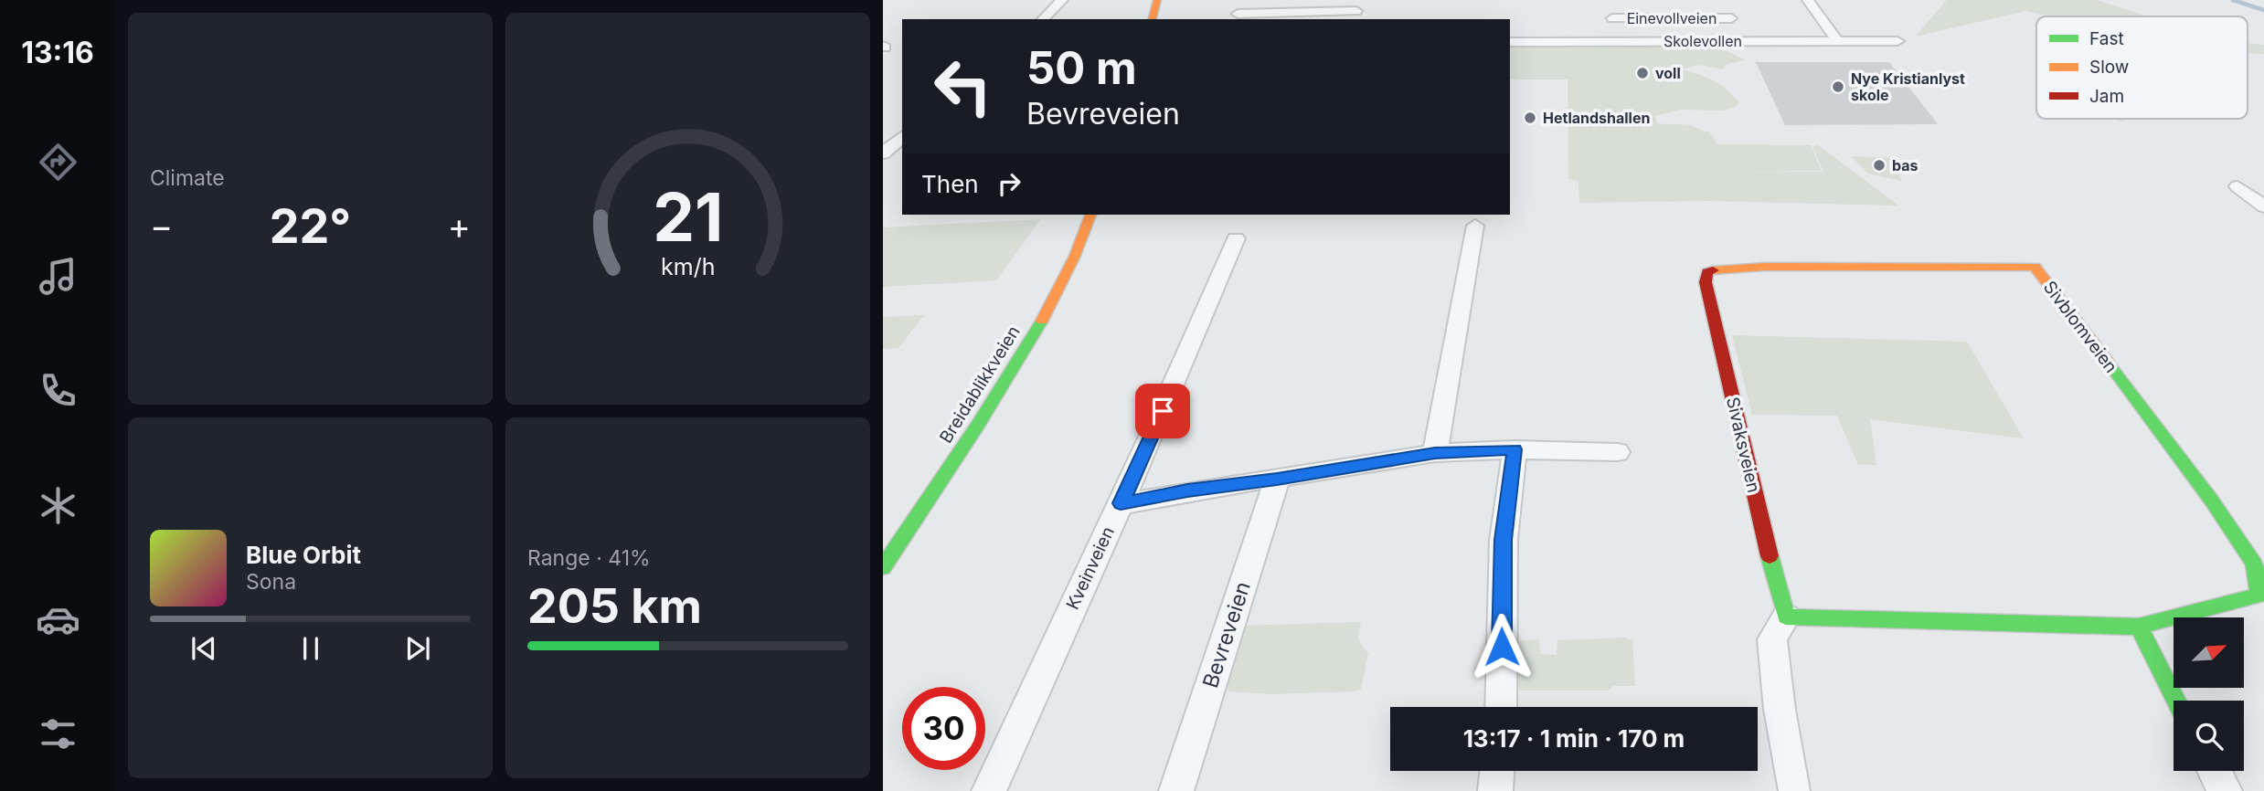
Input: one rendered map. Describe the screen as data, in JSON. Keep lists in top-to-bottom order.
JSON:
{
  "streets": {
    "street": [
      "Einevollveien",
      "Skolevollen",
      "Sivblomveien",
      "Breidablikkveien",
      "Sivaksveien",
      "Kveinveien",
      "Bevreveien"
    ]
  },
  "crossings": [
    ["Einevollveien", "Skolevollen"],
    ["Sivblomveien", "Sivaksveien"]
  ],
  "places": [
    "voll",
    "Nye Kristianlyst skole",
    "Hetlandshallen",
    "bas"
  ],
  "legend": ["Fast", "Slow", "Jam"],
  "north": "top right",
  "page": {
    "tabs": "13:16",
    "tile": [
      "Climate",
      ["Range · 41%", "205 km"]
    ],
    "turn": ["50 m", "Bevreveien"],
    "then": "Then",
    "heat": ["−", "22°", "+"],
    "song": ["Blue Orbit", "Sona"],
    "limit": "30",
    "trip": "13:17 · 1 min · 170 m",
    "gauge": ["21", "km/h"]
  }
}
